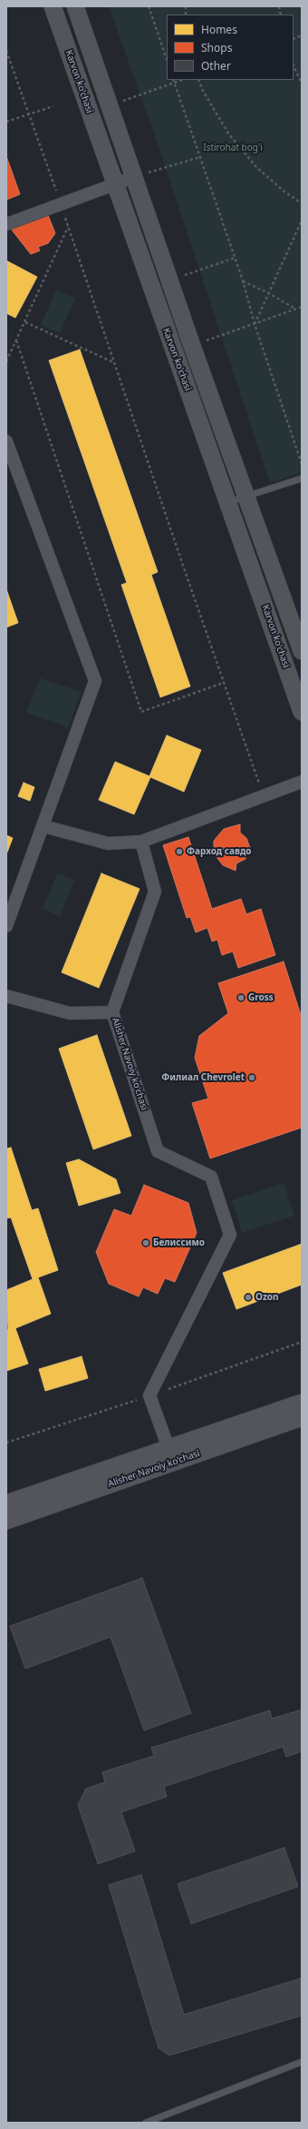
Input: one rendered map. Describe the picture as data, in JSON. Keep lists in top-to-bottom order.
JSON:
{
  "streets": {
    "main road": ["Karvon ko'chasi", "Alisher Navoiy ko'chasi"]
  },
  "parks": ["Istirohat bog'i"],
  "places": [
    "Фарход савдо",
    "Gross",
    "Филиал Chevrolet",
    "Белиссимо",
    "Ozon"
  ],
  "legend": ["Homes", "Shops", "Other"]
}
